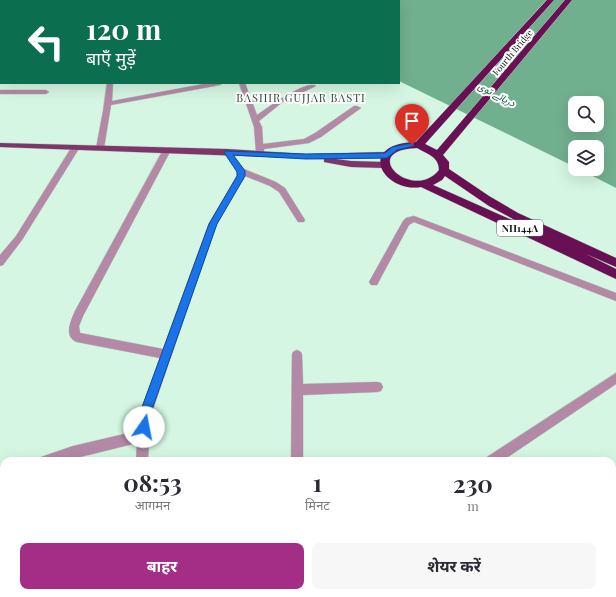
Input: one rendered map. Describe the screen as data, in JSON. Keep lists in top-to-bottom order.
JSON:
{
  "streets": {
    "highway": ["Fourth Bridge", "NH144A"]
  },
  "crossings": [
    ["Fourth Bridge", "NH144A"]
  ],
  "districts": ["BASHIR GUJJAR BASTI"],
  "water": ["دریائے توی"],
  "page": {
    "turn": ["120 m", "बाएँ मुड़ें"],
    "eta": [
      "08:53",
      "आगमन",
      "1",
      "मिनट",
      "230",
      "m"
    ],
    "buttons": ["बाहर", "शेयर करें"]
  }
}
